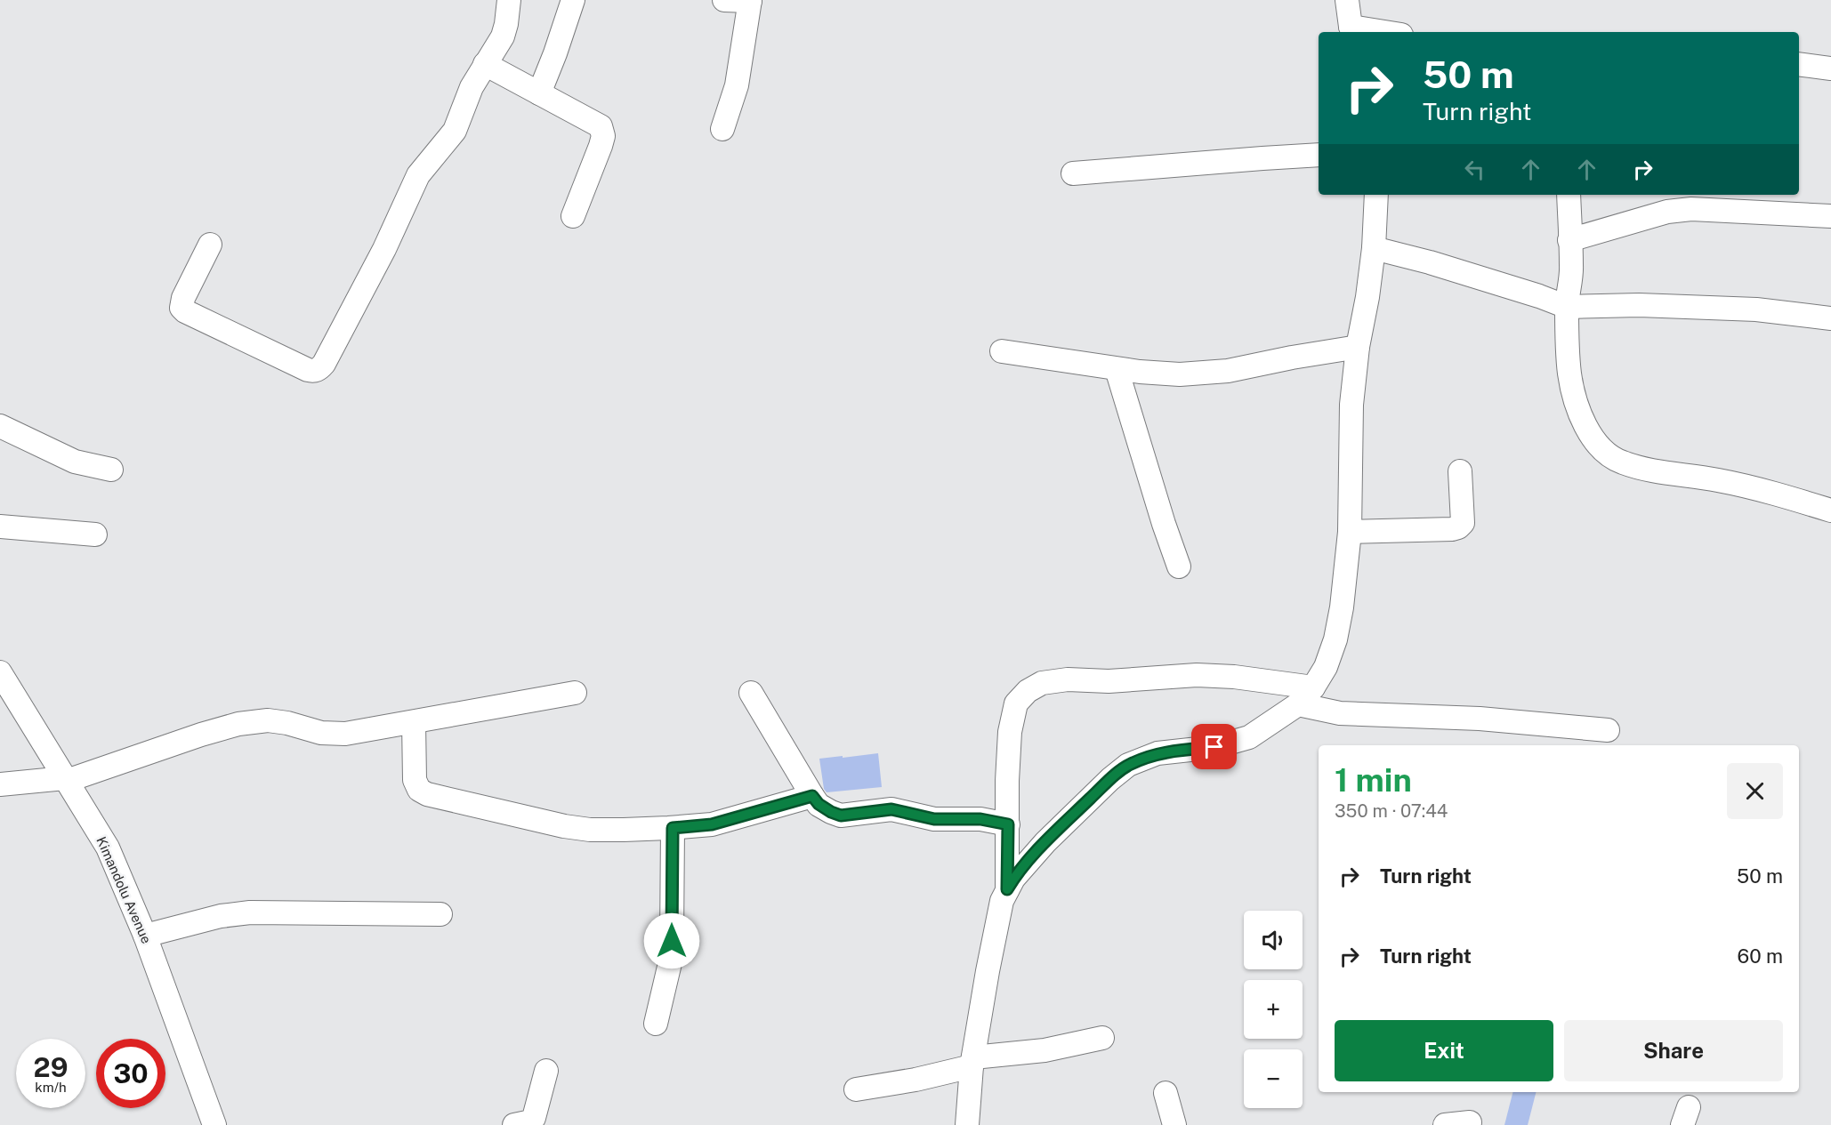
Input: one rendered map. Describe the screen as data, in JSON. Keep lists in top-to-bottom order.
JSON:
{
  "streets": {
    "street": ["Kimandolu Avenue"]
  },
  "page": {
    "turn": ["50 m", "Turn right"],
    "heading": ["1 min", "350 m · 07:44"],
    "list": [
      {
        "name": "Turn right",
        "value": "50 m"
      },
      {
        "name": "Turn right",
        "value": "60 m"
      }
    ],
    "map_buttons": ["+", "−"],
    "buttons": ["Exit", "Share"],
    "speed": "29 km/h",
    "limit": "30"
  }
}
